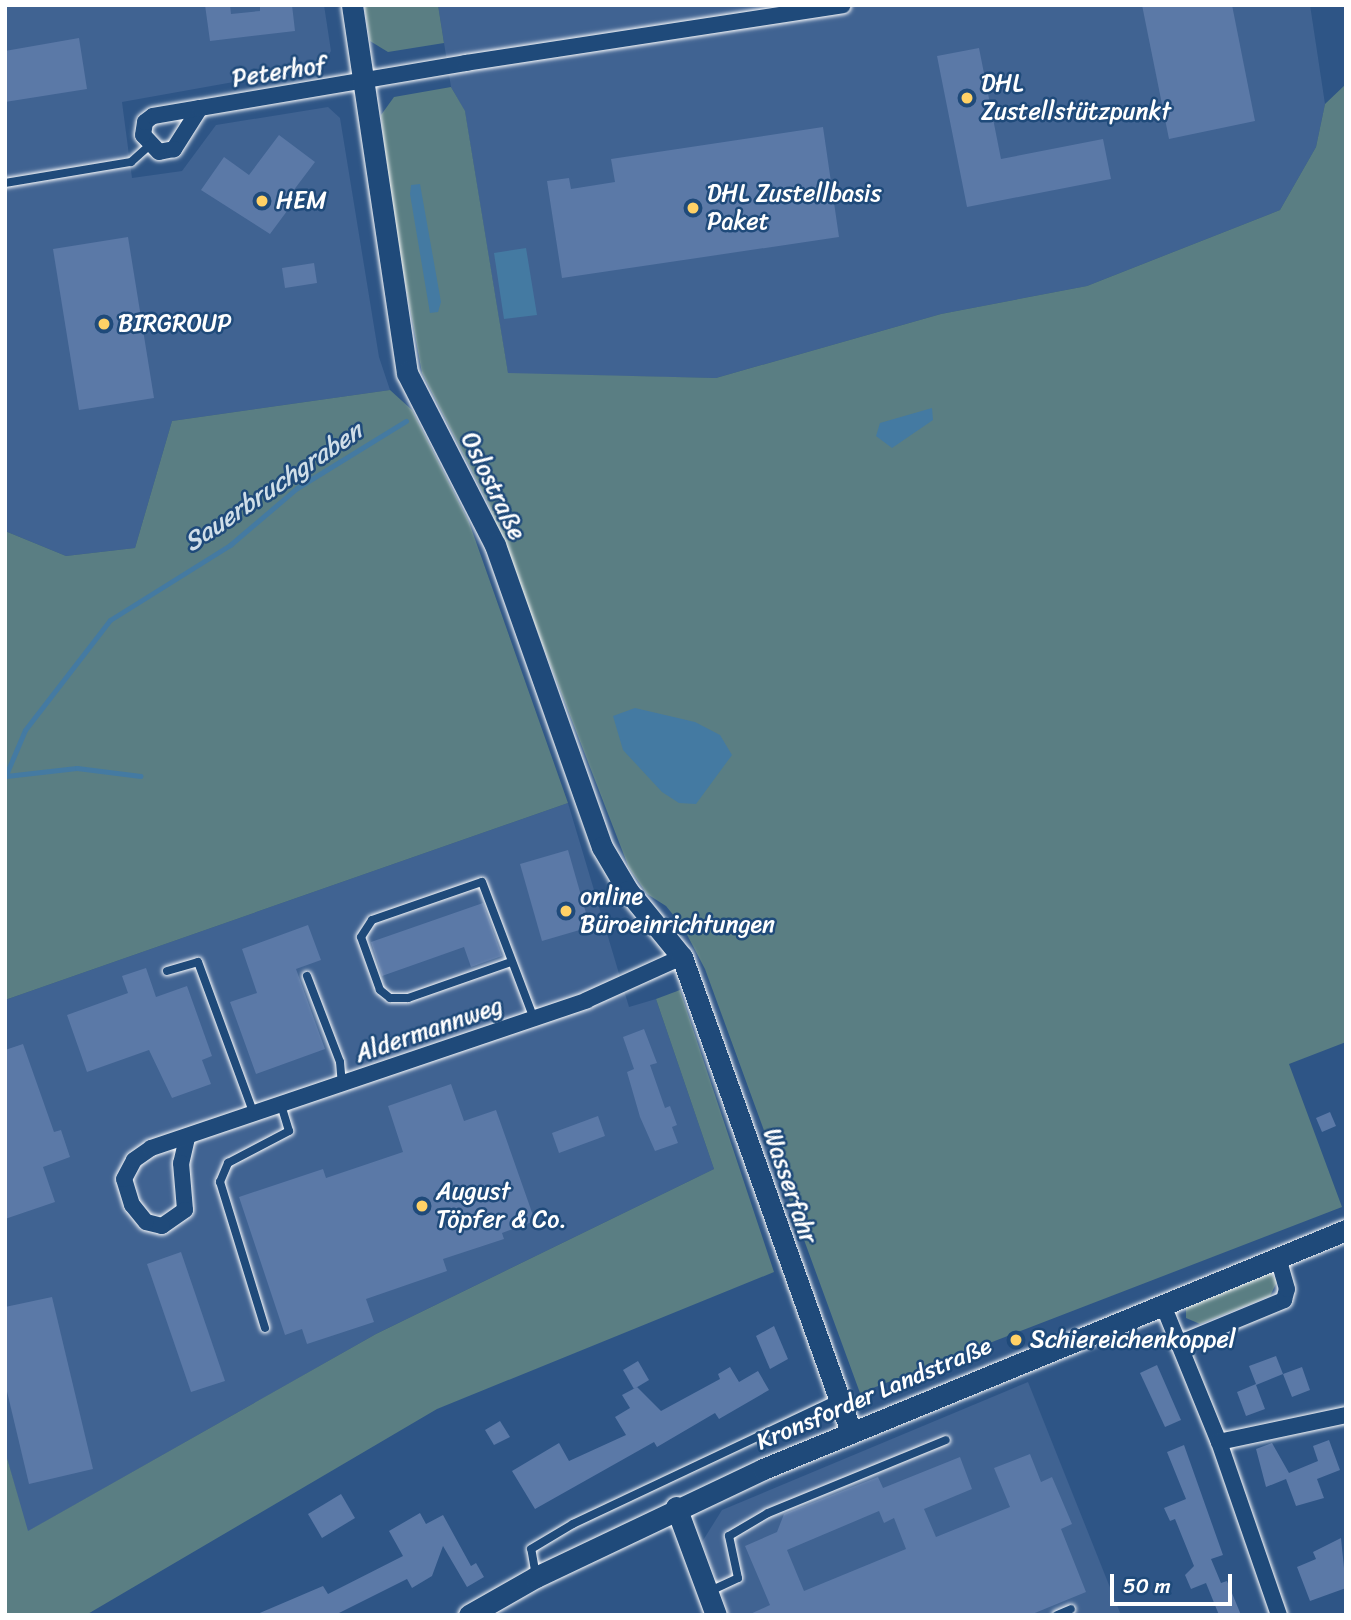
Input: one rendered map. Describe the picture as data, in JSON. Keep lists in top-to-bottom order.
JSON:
{
  "streets": {
    "street": [
      "Peterhof",
      "Oslostraße",
      "Aldermannweg",
      "Wasserfahr",
      "Kronsforder Landstraße"
    ]
  },
  "crossings": [
    ["Peterhof", "Oslostraße"],
    ["Oslostraße", "Aldermannweg"],
    ["Oslostraße", "Wasserfahr"],
    ["Aldermannweg", "Wasserfahr"],
    ["Wasserfahr", "Kronsforder Landstraße"]
  ],
  "water": ["Sauerbruchgraben"],
  "places": [
    "DHL Zustellstützpunkt",
    "HEM",
    "DHL Zustellbasis Paket",
    "BIRGROUP",
    "online Büroeinrichtungen",
    "August Töpfer & Co.",
    "Schiereichenkoppel"
  ],
  "scale_bar": "50 m"
}
